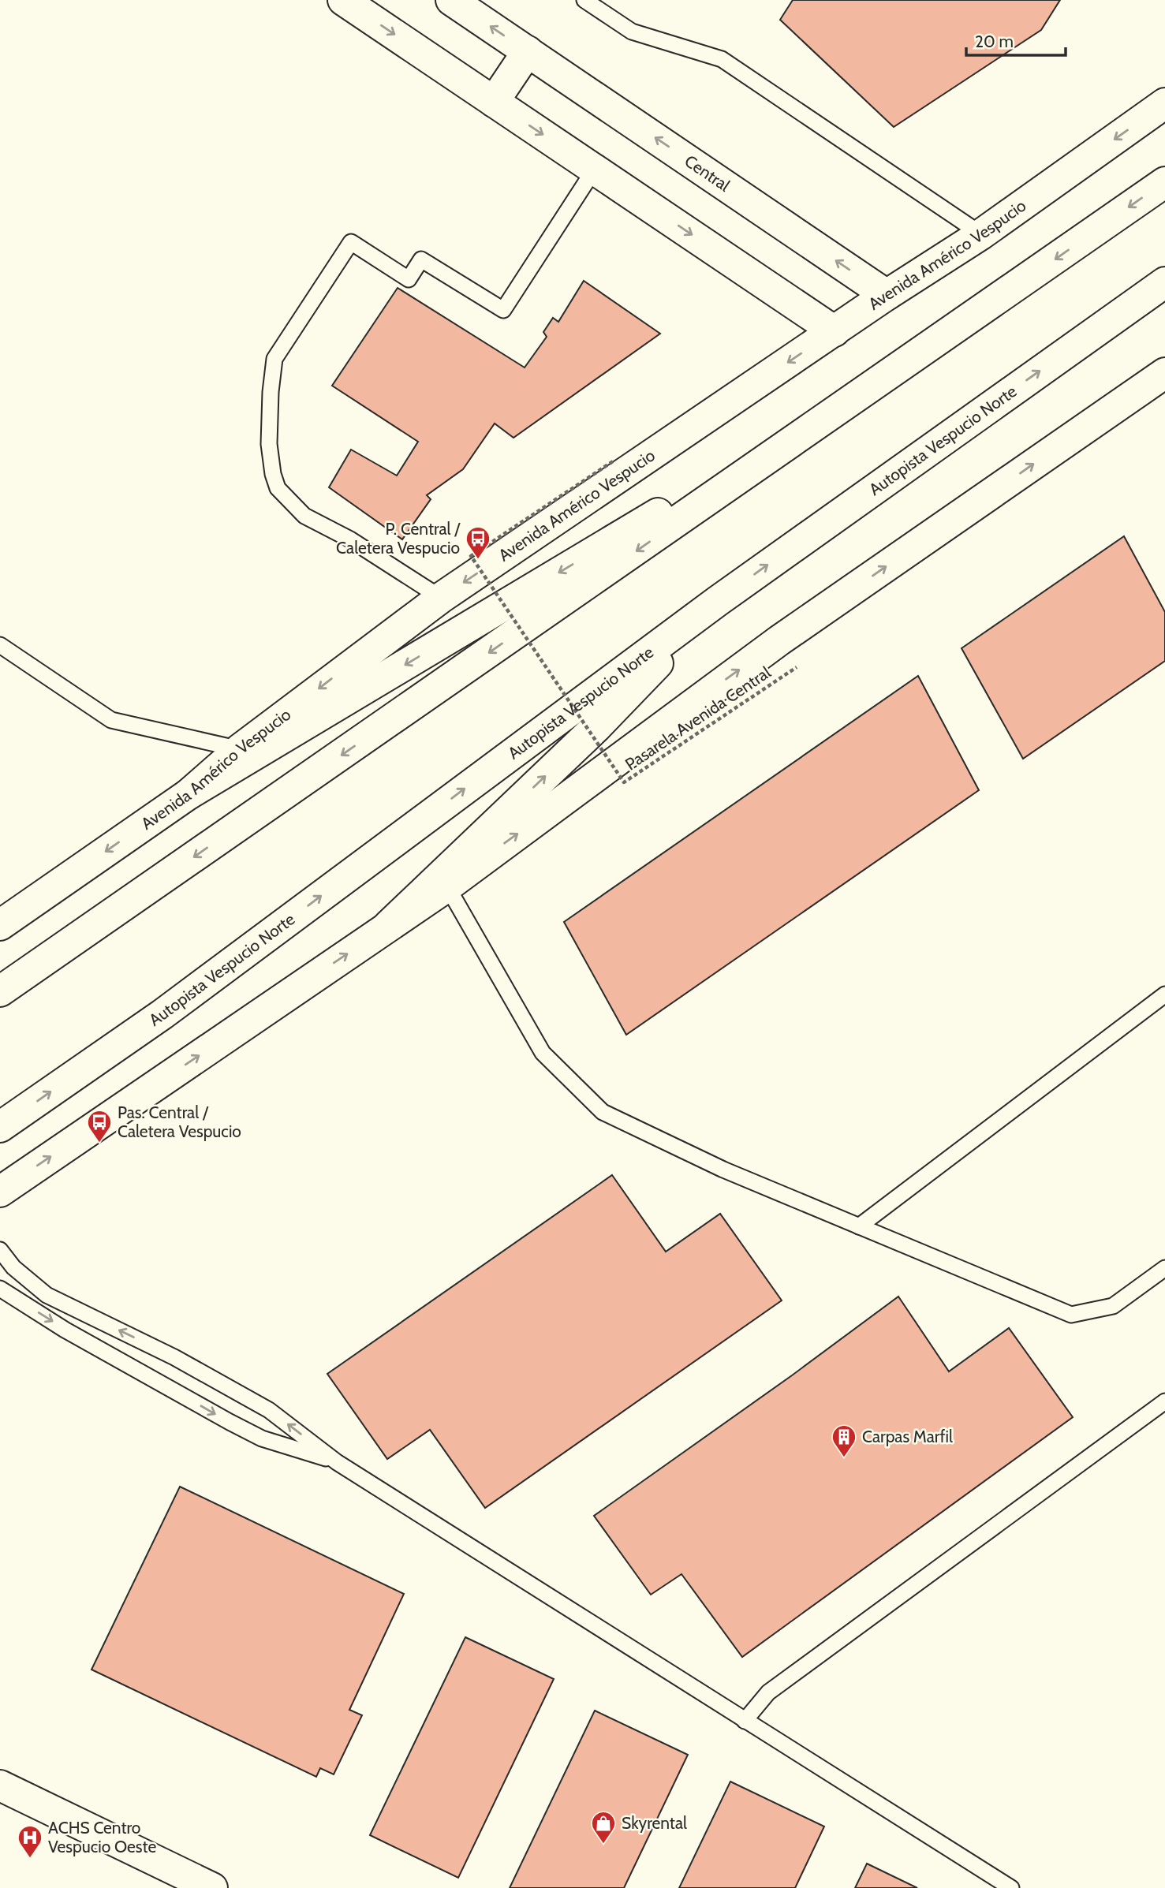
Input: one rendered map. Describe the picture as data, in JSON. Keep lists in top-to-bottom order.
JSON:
{
  "streets": {
    "main road": ["Central", "Avenida Américo Vespucio", "Autopista Vespucio Norte"],
    "path": ["Pasarela Avenida Central"]
  },
  "crossings": [
    ["Central", "Avenida Américo Vespucio"]
  ],
  "places": {
    "bus stop": ["P. Central / Caletera Vespucio", "Pas. Central / Caletera Vespucio"],
    "building": ["Carpas Marfil"],
    "shop": ["Skyrental"],
    "hospital": ["ACHS Centro Vespucio Oeste"]
  },
  "scale_bar": "20 m"
}
